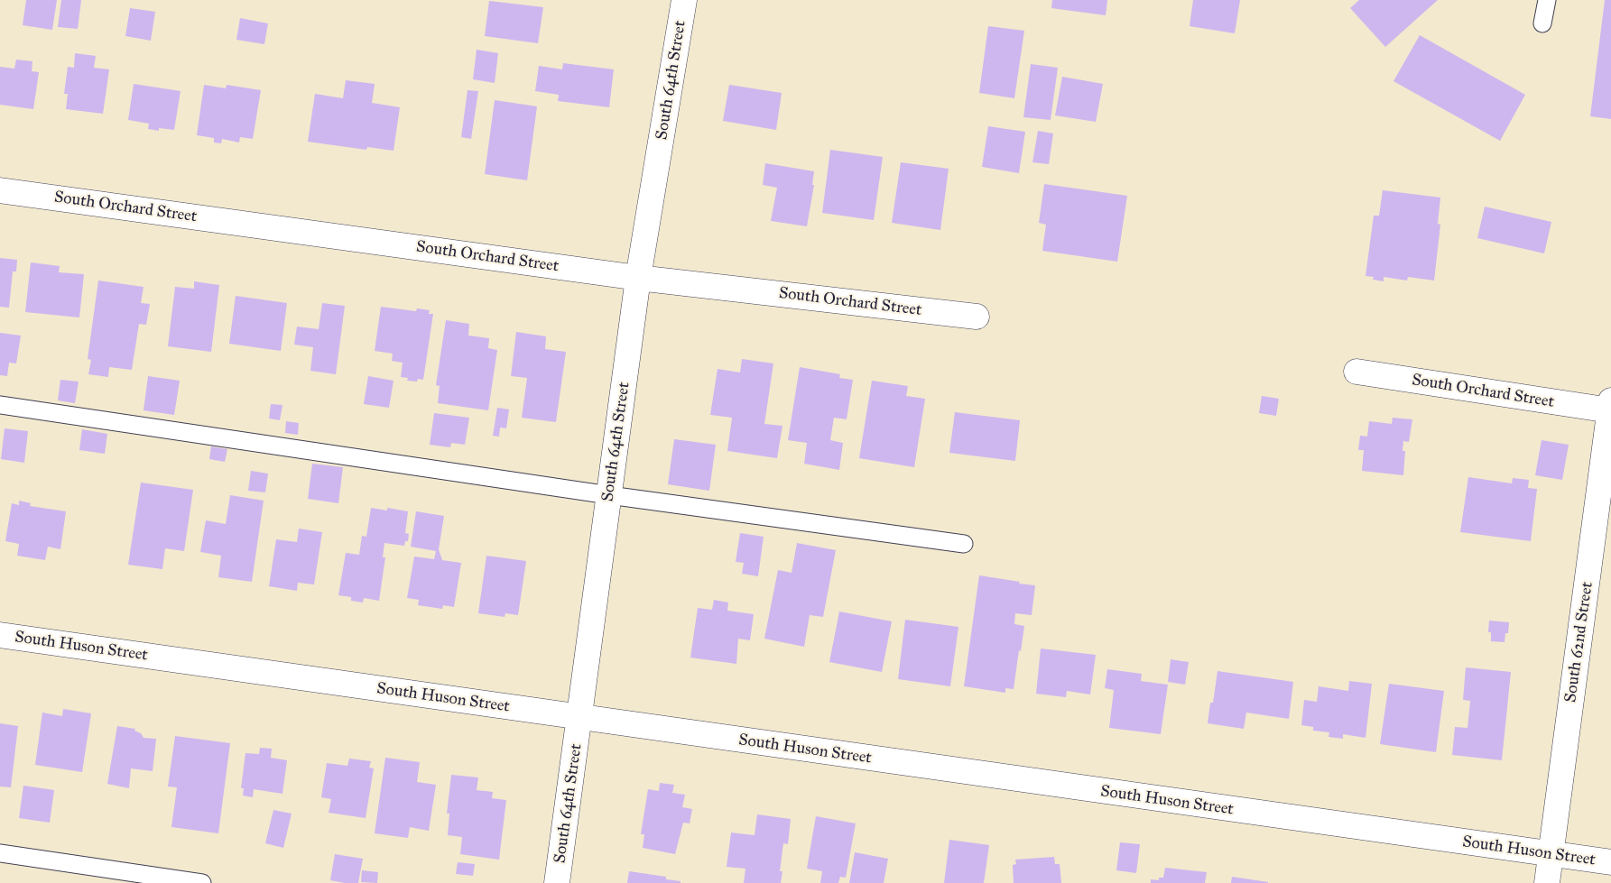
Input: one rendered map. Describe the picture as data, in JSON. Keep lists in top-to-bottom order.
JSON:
{
  "streets": {
    "street": [
      "South 64th Street",
      "South Orchard Street",
      "South 62nd Street",
      "South Huson Street"
    ]
  },
  "crossings": [
    ["South 64th Street", "South Orchard Street"],
    ["South 64th Street", "South Huson Street"],
    ["South Orchard Street", "South 62nd Street"],
    ["South 62nd Street", "South Huson Street"]
  ]
}
